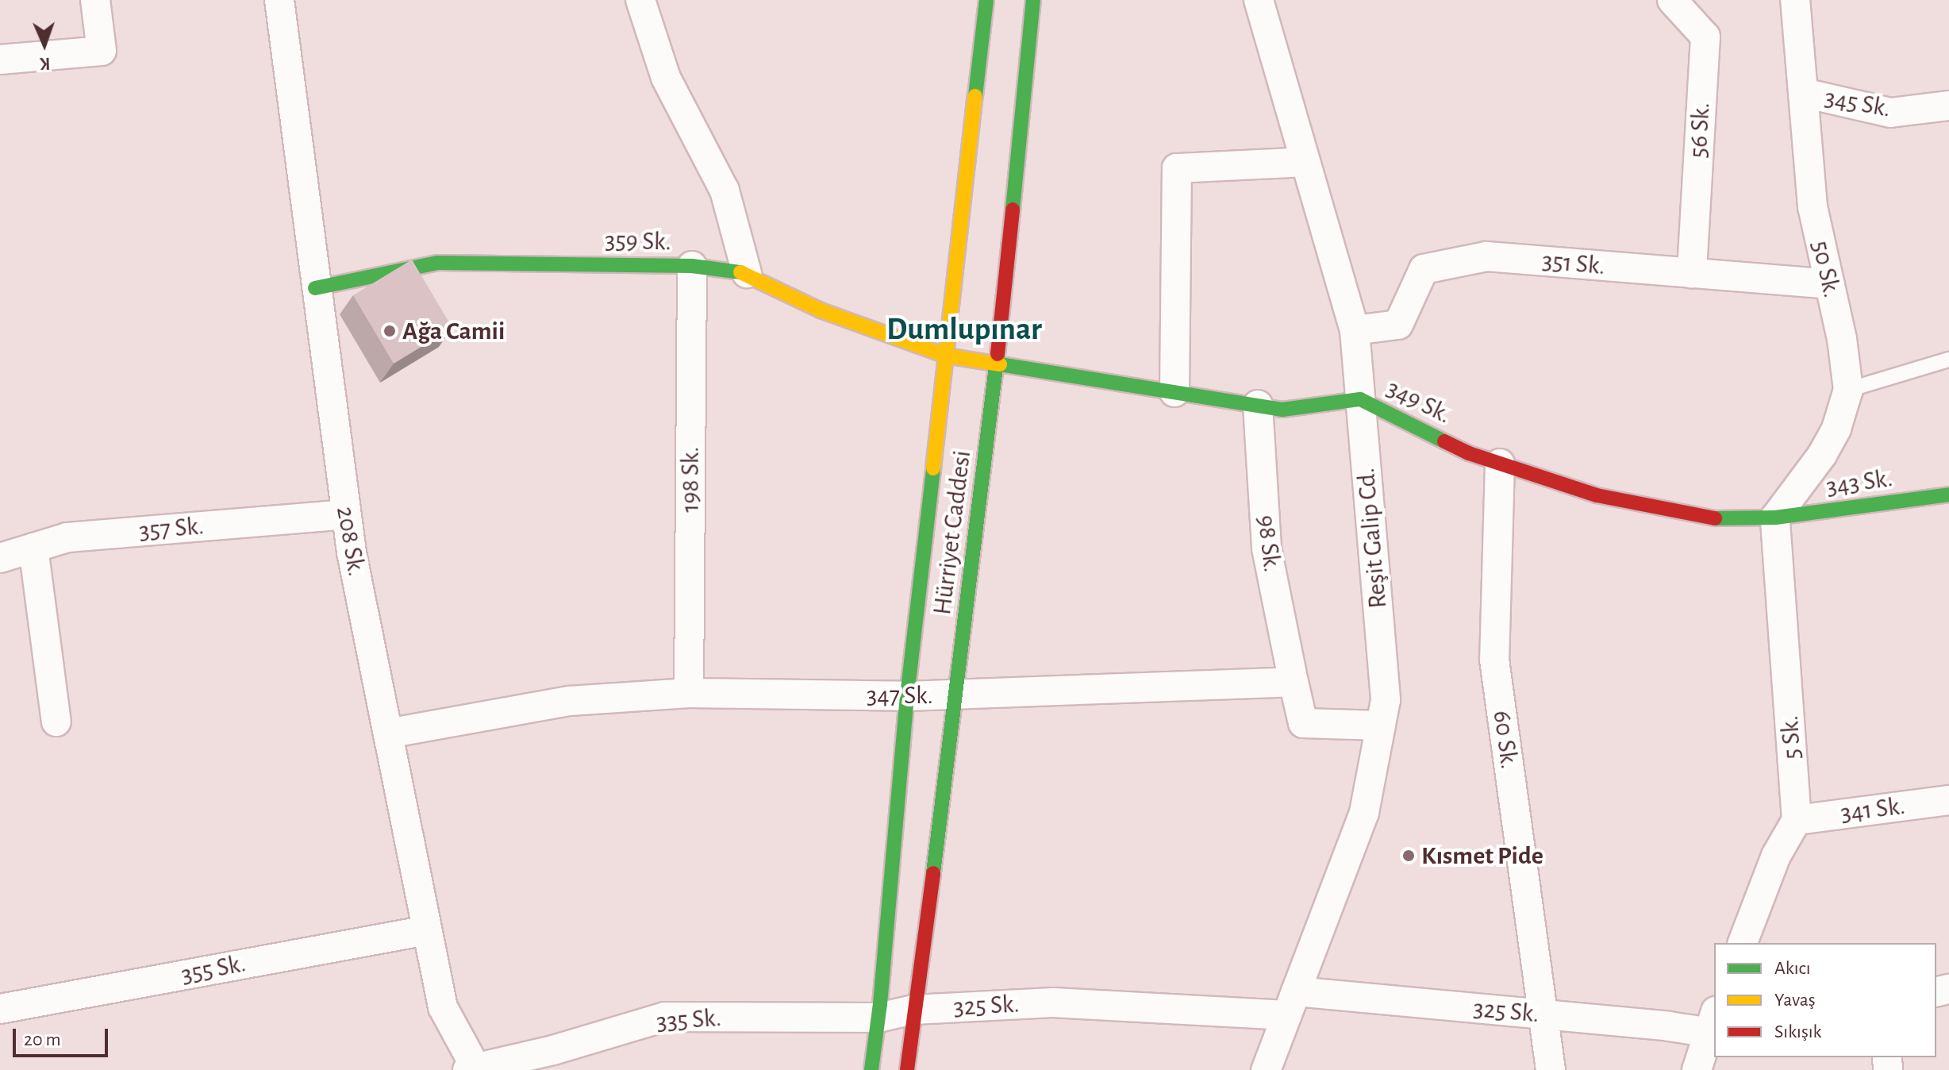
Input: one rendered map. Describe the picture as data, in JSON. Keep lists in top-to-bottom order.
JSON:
{
  "streets": {
    "main road": [
      "359 Sk.",
      "349 Sk.",
      "343 Sk.",
      "Hürriyet Caddesi"
    ],
    "street": [
      "345 Sk.",
      "56 Sk.",
      "351 Sk.",
      "50 Sk.",
      "198 Sk.",
      "357 Sk.",
      "Reşit Galip Cd.",
      "208 Sk.",
      "98 Sk.",
      "347 Sk.",
      "5 Sk.",
      "60 Sk.",
      "341 Sk.",
      "355 Sk.",
      "325 Sk.",
      "335 Sk."
    ]
  },
  "crossings": [
    ["345 Sk.", "50 Sk."],
    ["56 Sk.", "351 Sk."],
    ["359 Sk.", "349 Sk."],
    ["359 Sk.", "198 Sk."],
    ["359 Sk.", "Hürriyet Caddesi"],
    ["359 Sk.", "208 Sk."],
    ["351 Sk.", "50 Sk."],
    ["351 Sk.", "Reşit Galip Cd."],
    ["50 Sk.", "349 Sk."],
    ["50 Sk.", "343 Sk."],
    ["50 Sk.", "5 Sk."],
    ["349 Sk.", "343 Sk."],
    ["349 Sk.", "Hürriyet Caddesi"],
    ["349 Sk.", "Reşit Galip Cd."],
    ["349 Sk.", "98 Sk."],
    ["349 Sk.", "5 Sk."],
    ["349 Sk.", "60 Sk."],
    ["198 Sk.", "347 Sk."],
    ["343 Sk.", "5 Sk."],
    ["357 Sk.", "208 Sk."],
    ["Hürriyet Caddesi", "347 Sk."],
    ["Hürriyet Caddesi", "325 Sk."],
    ["Hürriyet Caddesi", "335 Sk."],
    ["Reşit Galip Cd.", "325 Sk."],
    ["208 Sk.", "347 Sk."],
    ["208 Sk.", "355 Sk."],
    ["208 Sk.", "335 Sk."],
    ["98 Sk.", "347 Sk."],
    ["5 Sk.", "341 Sk."],
    ["60 Sk.", "325 Sk."],
    ["325 Sk.", "335 Sk."]
  ],
  "districts": ["Dumlupınar"],
  "places": ["Ağa Camii", "Kısmet Pide"],
  "legend": ["Akıcı", "Yavaş", "Sıkışık"],
  "scale_bar": "20 m",
  "north": "bottom"
}
